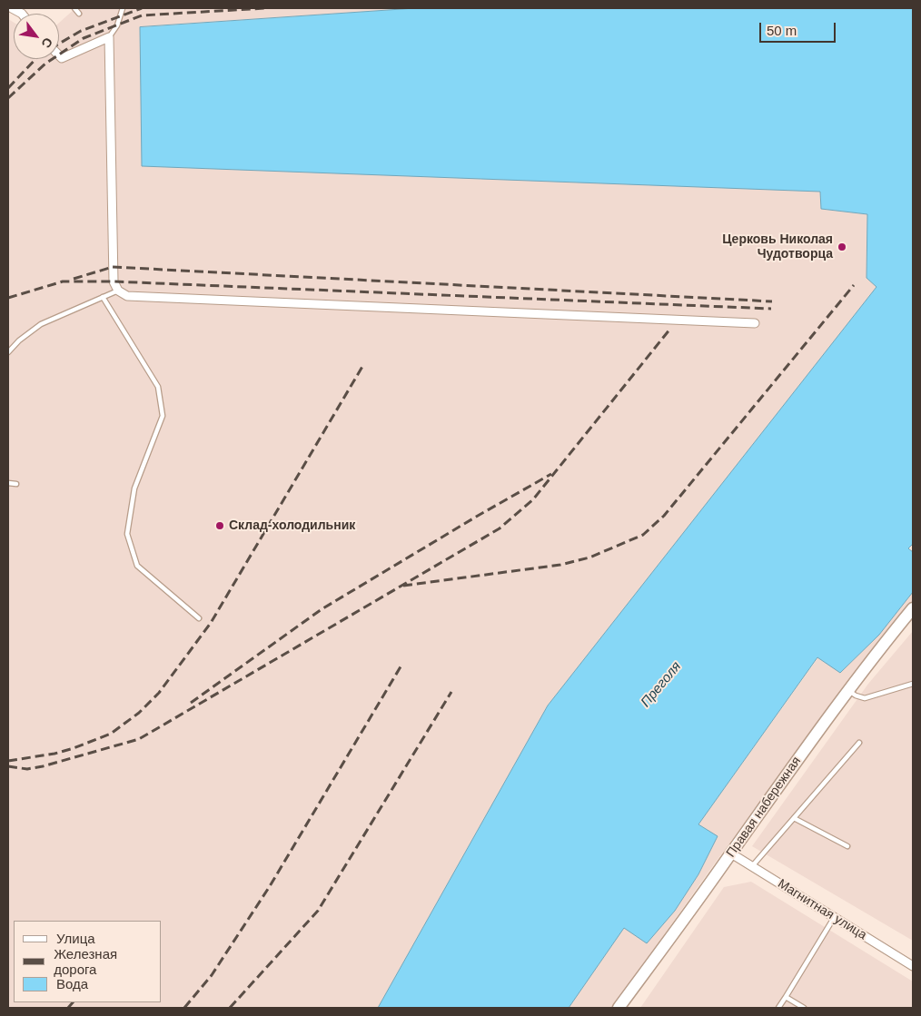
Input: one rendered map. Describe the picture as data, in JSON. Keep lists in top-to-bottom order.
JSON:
{
  "streets": {
    "main road": ["Правая набережная"],
    "street": ["Магнитная улица"]
  },
  "crossings": [
    ["Правая набережная", "Магнитная улица"]
  ],
  "water": ["Преголя"],
  "places": ["Церковь Николая Чудотворца", "Склад-холодильник"],
  "legend": ["Улица", "Железная дорога", "Вода"],
  "scale_bar": "50 m",
  "north": "bottom right"
}
